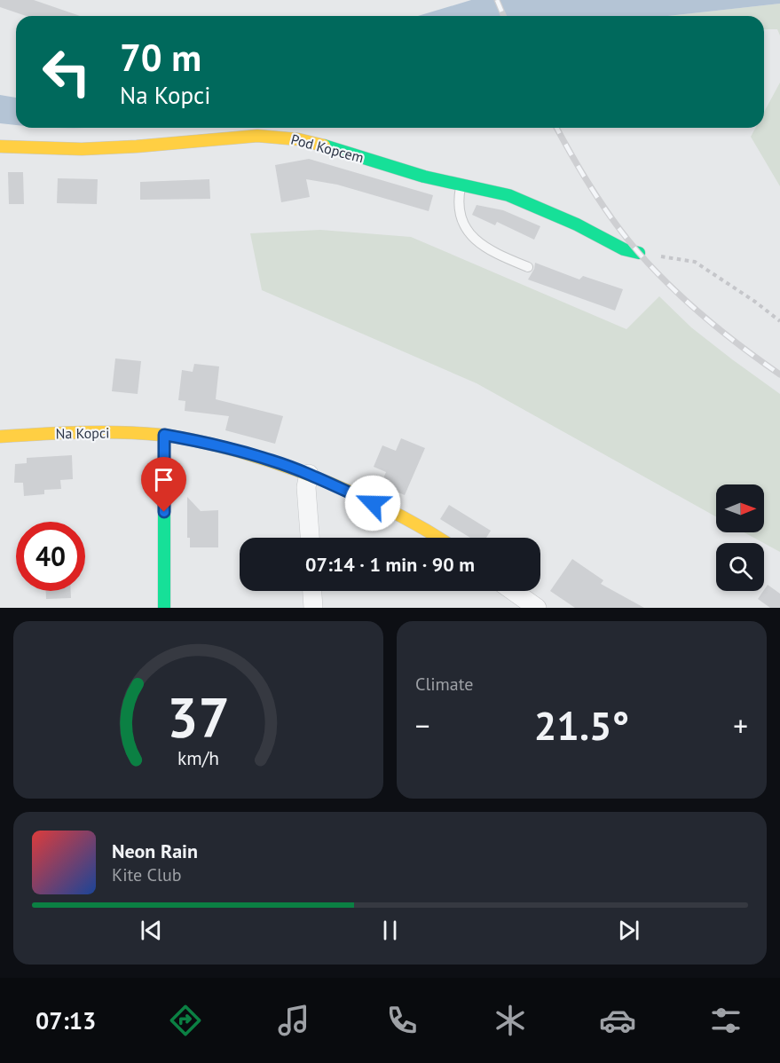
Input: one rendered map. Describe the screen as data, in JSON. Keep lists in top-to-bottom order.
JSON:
{
  "streets": {
    "street": ["Pod Kopcem", "Na Kopci"]
  },
  "north": "right",
  "page": {
    "turn": ["70 m", "Na Kopci"],
    "limit": "40",
    "trip": "07:14 · 1 min · 90 m",
    "tile": "Climate",
    "heat": ["−", "21.5°", "+"],
    "song": ["Neon Rain", "Kite Club"],
    "tabs": "07:13",
    "gauge": ["37", "km/h"]
  }
}
